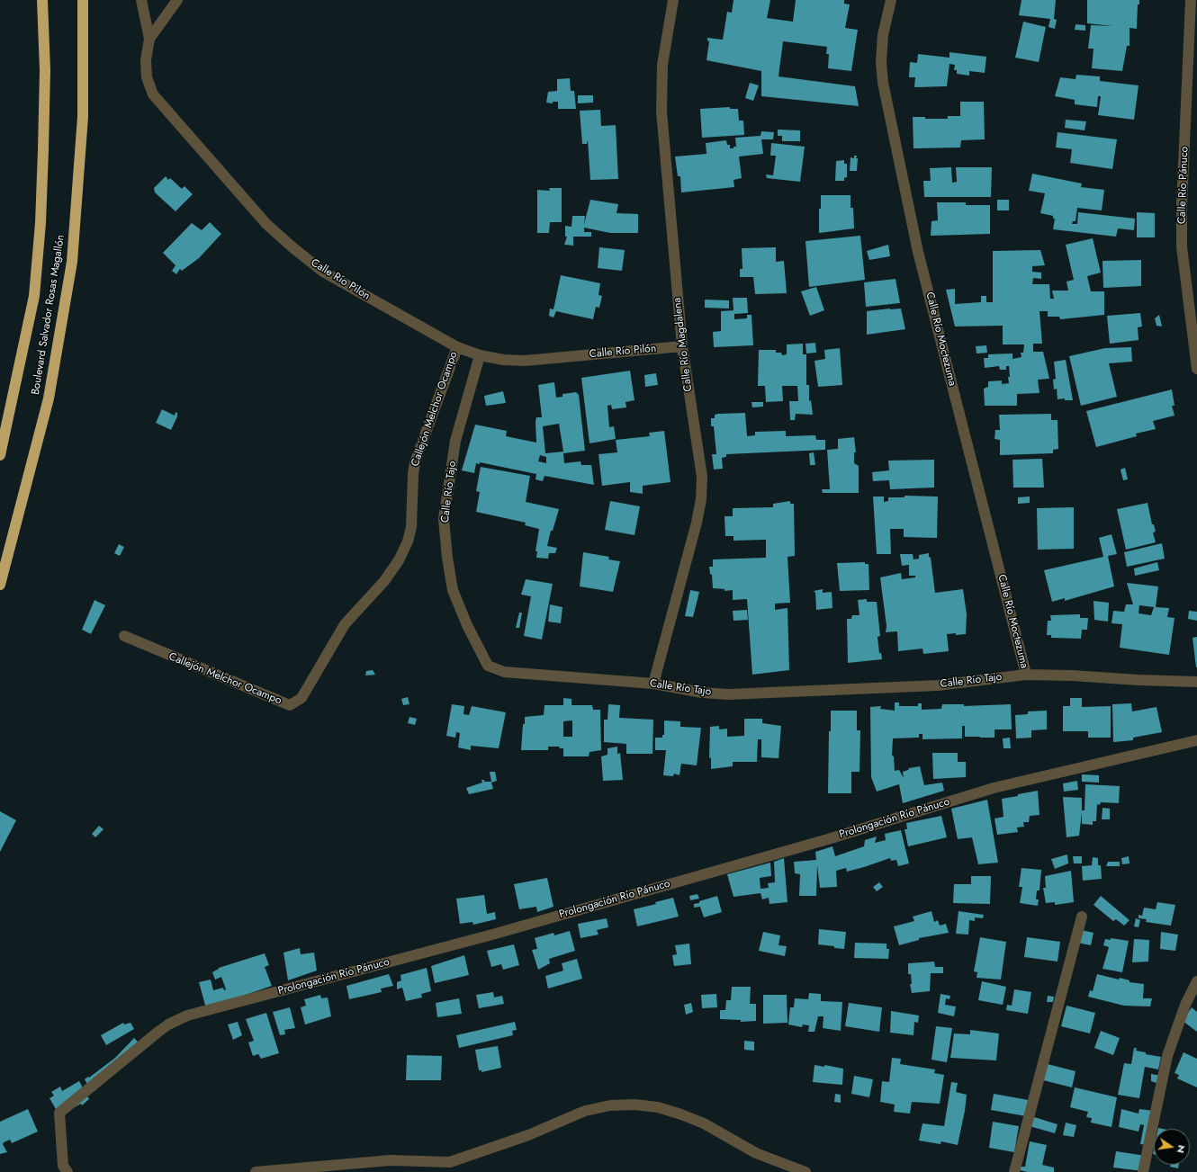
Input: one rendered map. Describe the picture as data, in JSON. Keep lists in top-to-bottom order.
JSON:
{
  "streets": {
    "highway": ["Boulevard Salvador Rosas Magallón"],
    "street": [
      "Calle Río Pánuco",
      "Calle Río Pilón",
      "Calle Río Moctezuma",
      "Calle Río Magdalena",
      "Callejón Melchor Ocampo",
      "Calle Río Tajo",
      "Prolongación Río Pánuco"
    ]
  },
  "crossings": [
    ["Calle Río Pilón", "Calle Río Magdalena"],
    ["Calle Río Pilón", "Callejón Melchor Ocampo"],
    ["Calle Río Pilón", "Calle Río Tajo"],
    ["Calle Río Moctezuma", "Calle Río Tajo"],
    ["Calle Río Magdalena", "Calle Río Tajo"]
  ],
  "north": "right"
}
